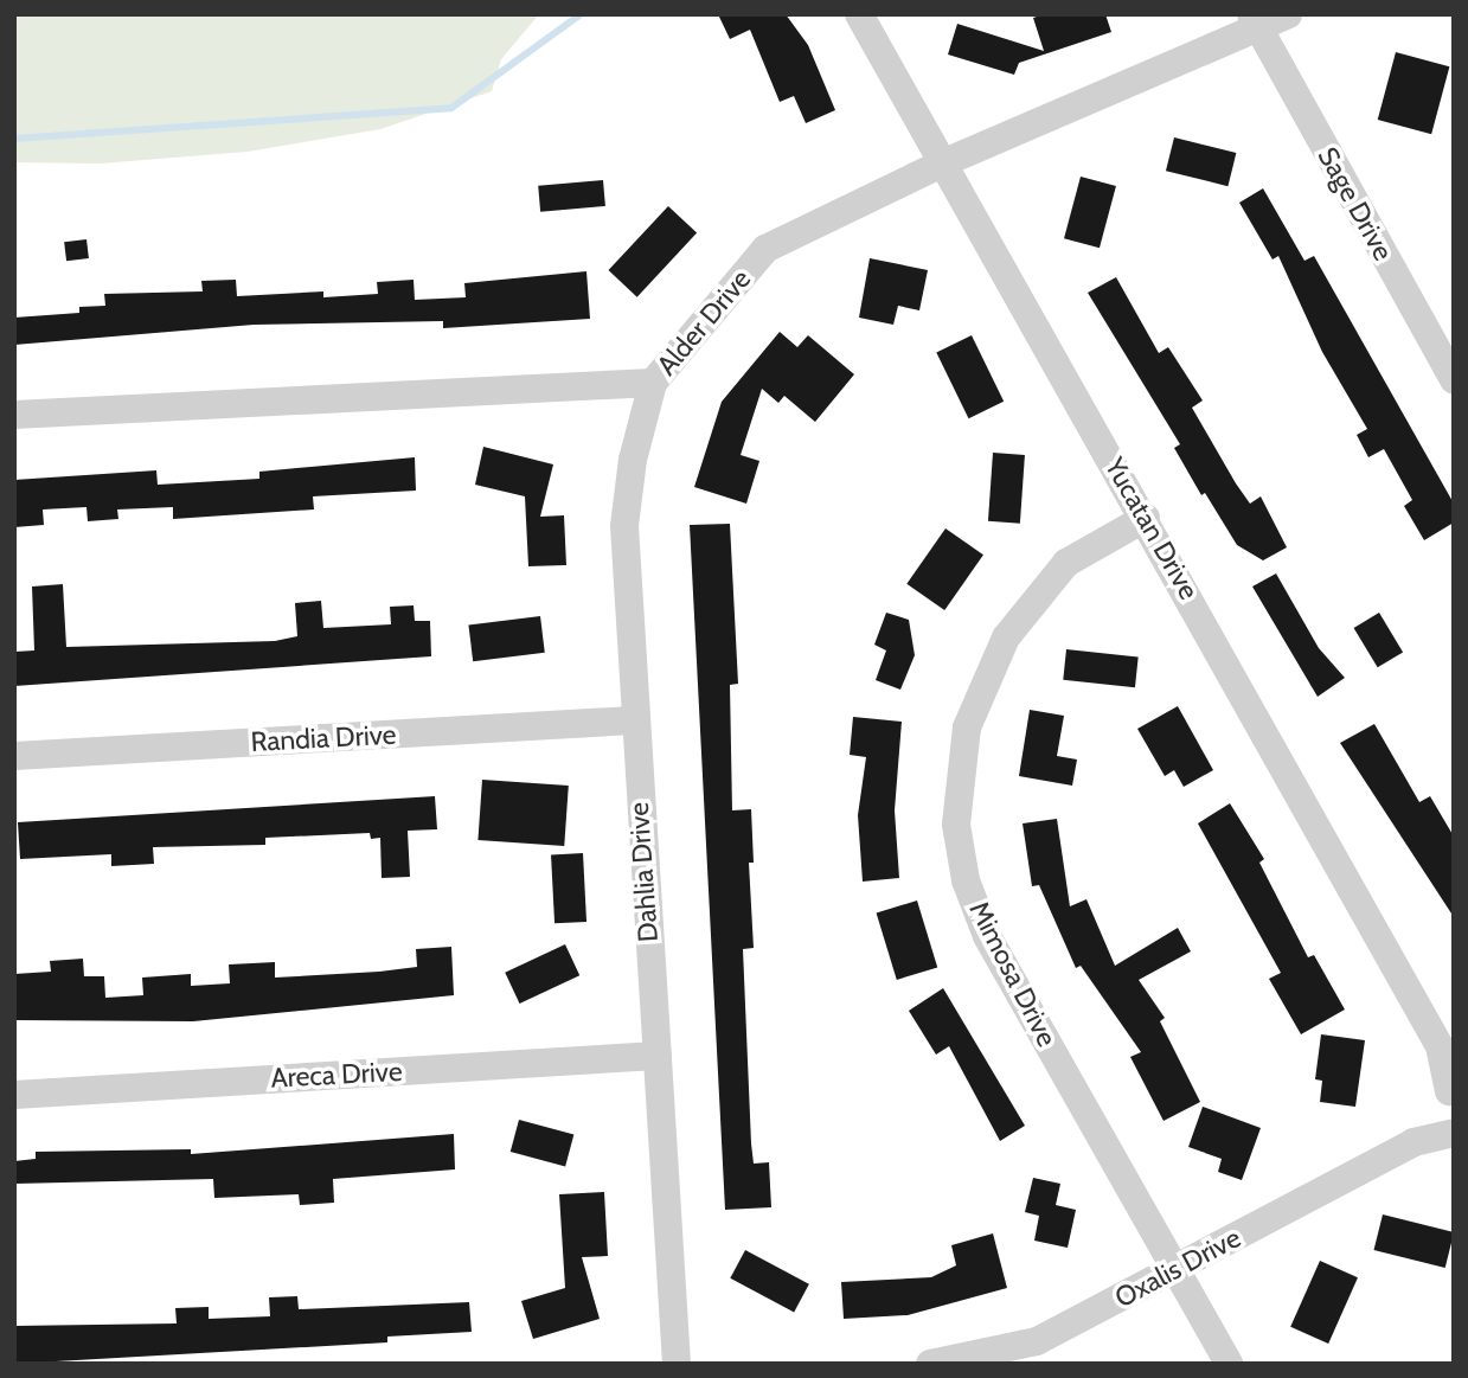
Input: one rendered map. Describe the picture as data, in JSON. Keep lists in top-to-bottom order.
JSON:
{
  "streets": {
    "street": [
      "Sage Drive",
      "Alder Drive",
      "Yucatan Drive",
      "Randia Drive",
      "Dahlia Drive",
      "Mimosa Drive",
      "Areca Drive",
      "Oxalis Drive"
    ]
  },
  "crossings": [
    ["Sage Drive", "Alder Drive"],
    ["Alder Drive", "Yucatan Drive"],
    ["Alder Drive", "Dahlia Drive"],
    ["Yucatan Drive", "Mimosa Drive"],
    ["Yucatan Drive", "Oxalis Drive"],
    ["Randia Drive", "Dahlia Drive"],
    ["Dahlia Drive", "Areca Drive"],
    ["Mimosa Drive", "Oxalis Drive"]
  ]
}
